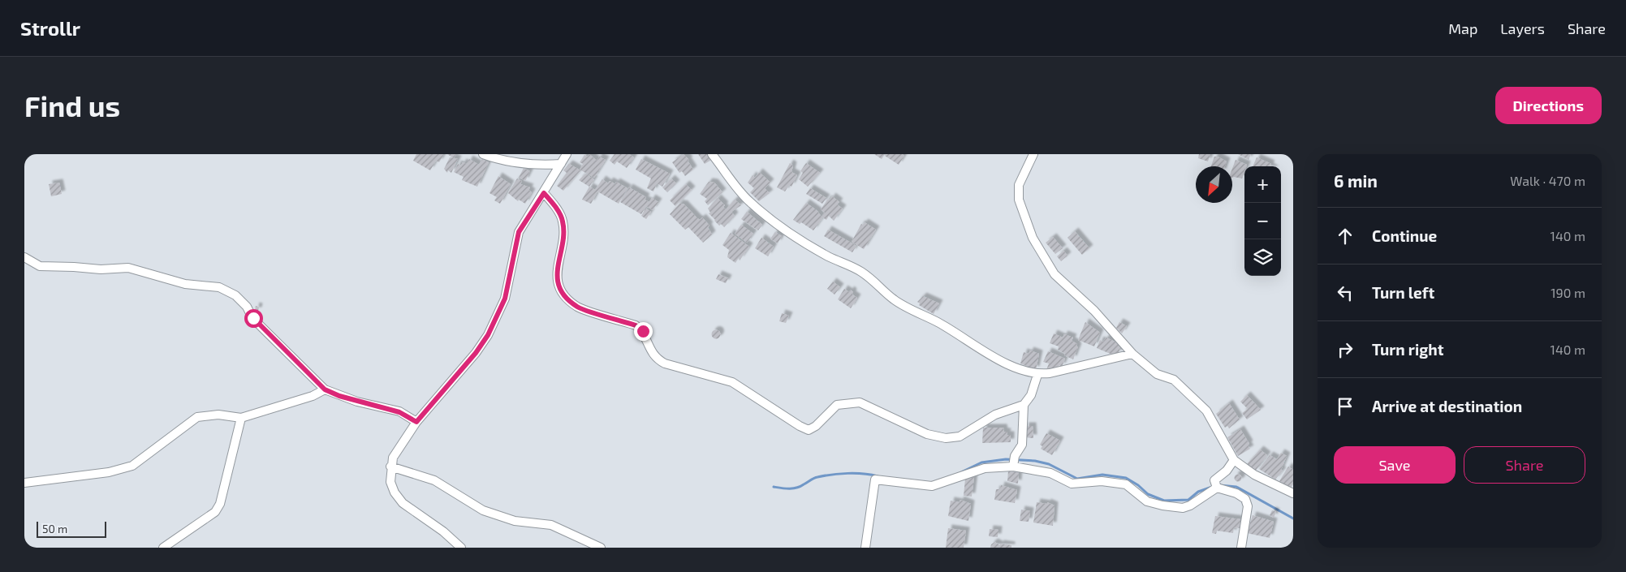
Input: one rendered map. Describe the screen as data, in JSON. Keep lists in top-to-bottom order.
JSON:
{
  "scale_bar": "50 m",
  "north": "bottom left",
  "page": {
    "header": "Strollr",
    "nav": ["Map", "Layers", "Share"],
    "buttons": [
      "Directions",
      ["Save", "Share"]
    ],
    "title": "Find us",
    "heading": ["6 min", "Walk · 470 m"],
    "map_buttons": ["+", "−"],
    "list": [
      ["Continue", "140 m"],
      ["Turn left", "190 m"],
      ["Turn right", "140 m"],
      "Arrive at destination"
    ],
    "scale": "50 m"
  }
}
